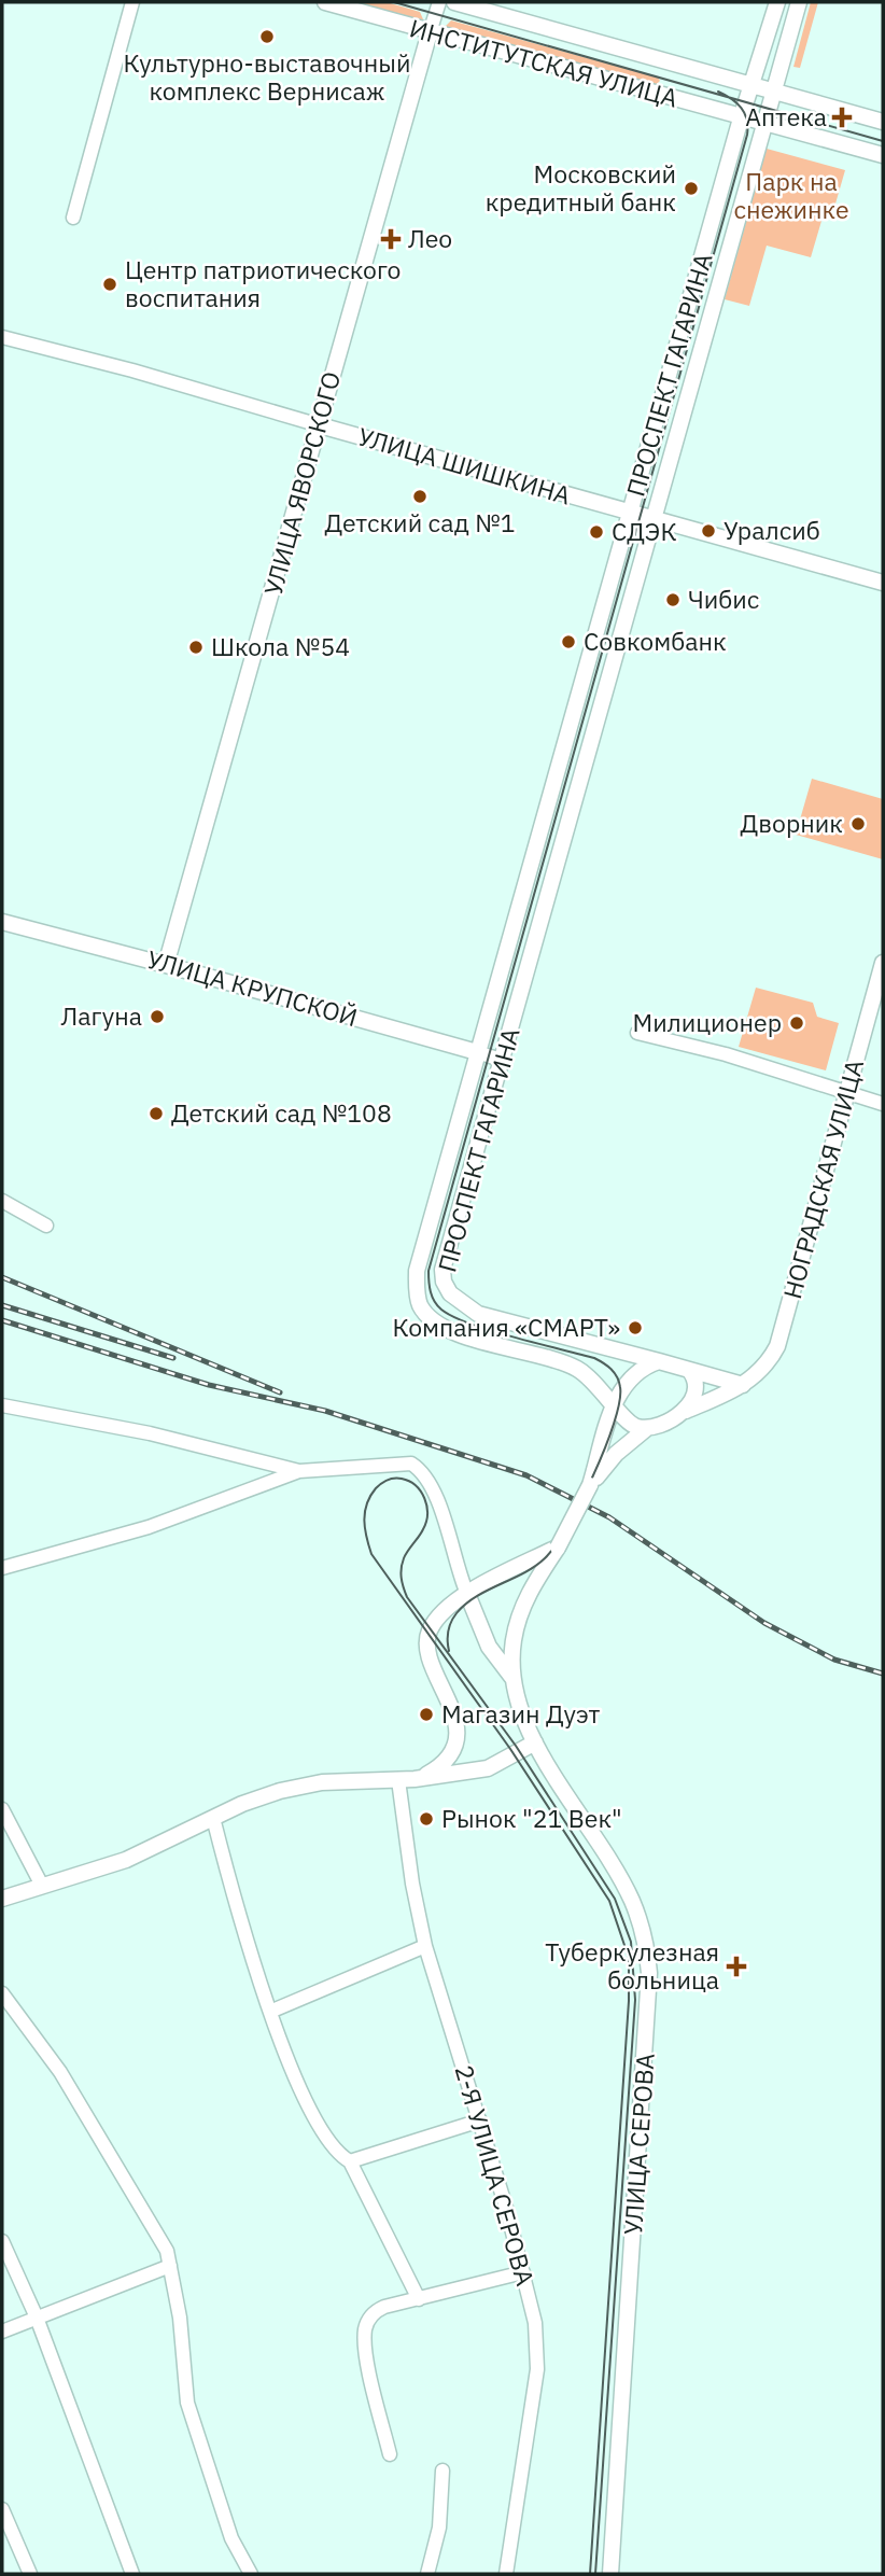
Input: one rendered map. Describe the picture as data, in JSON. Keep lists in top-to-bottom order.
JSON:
{
  "streets": {
    "main road": [
      "ИНСТИТУТСКАЯ УЛИЦА",
      "ПРОСПЕКТ ГАГАРИНА",
      "УЛИЦА ШИШКИНА",
      "УЛИЦА ЯВОРСКОГО",
      "УЛИЦА КРУПСКОЙ",
      "НОГРАДСКАЯ УЛИЦА",
      "УЛИЦА СЕРОВА"
    ],
    "street": ["2-Я УЛИЦА СЕРОВА"]
  },
  "crossings": [
    ["ИНСТИТУТСКАЯ УЛИЦА", "ПРОСПЕКТ ГАГАРИНА"],
    ["ИНСТИТУТСКАЯ УЛИЦА", "УЛИЦА ЯВОРСКОГО"],
    ["ПРОСПЕКТ ГАГАРИНА", "УЛИЦА ШИШКИНА"],
    ["ПРОСПЕКТ ГАГАРИНА", "УЛИЦА КРУПСКОЙ"],
    ["ПРОСПЕКТ ГАГАРИНА", "НОГРАДСКАЯ УЛИЦА"],
    ["УЛИЦА ШИШКИНА", "УЛИЦА ЯВОРСКОГО"],
    ["УЛИЦА ЯВОРСКОГО", "УЛИЦА КРУПСКОЙ"]
  ],
  "parks": ["Парк на снежинке"],
  "places": {
    "other": [
      "Культурно-выставочный комплекс Вернисаж",
      "Московский кредитный банк",
      "Центр патриотического воспитания",
      "Детский сад №1",
      "Уралсиб",
      "СДЭК",
      "Чибис",
      "Совкомбанк",
      "Школа №54",
      "Дворник",
      "Лагуна",
      "Милиционер",
      "Детский сад №108",
      "Компания «СМАРТ»",
      "Магазин Дуэт",
      "Рынок \"21 Век\""
    ],
    "health": ["Аптека", "Лео", "Туберкулезная больница"]
  }
}
